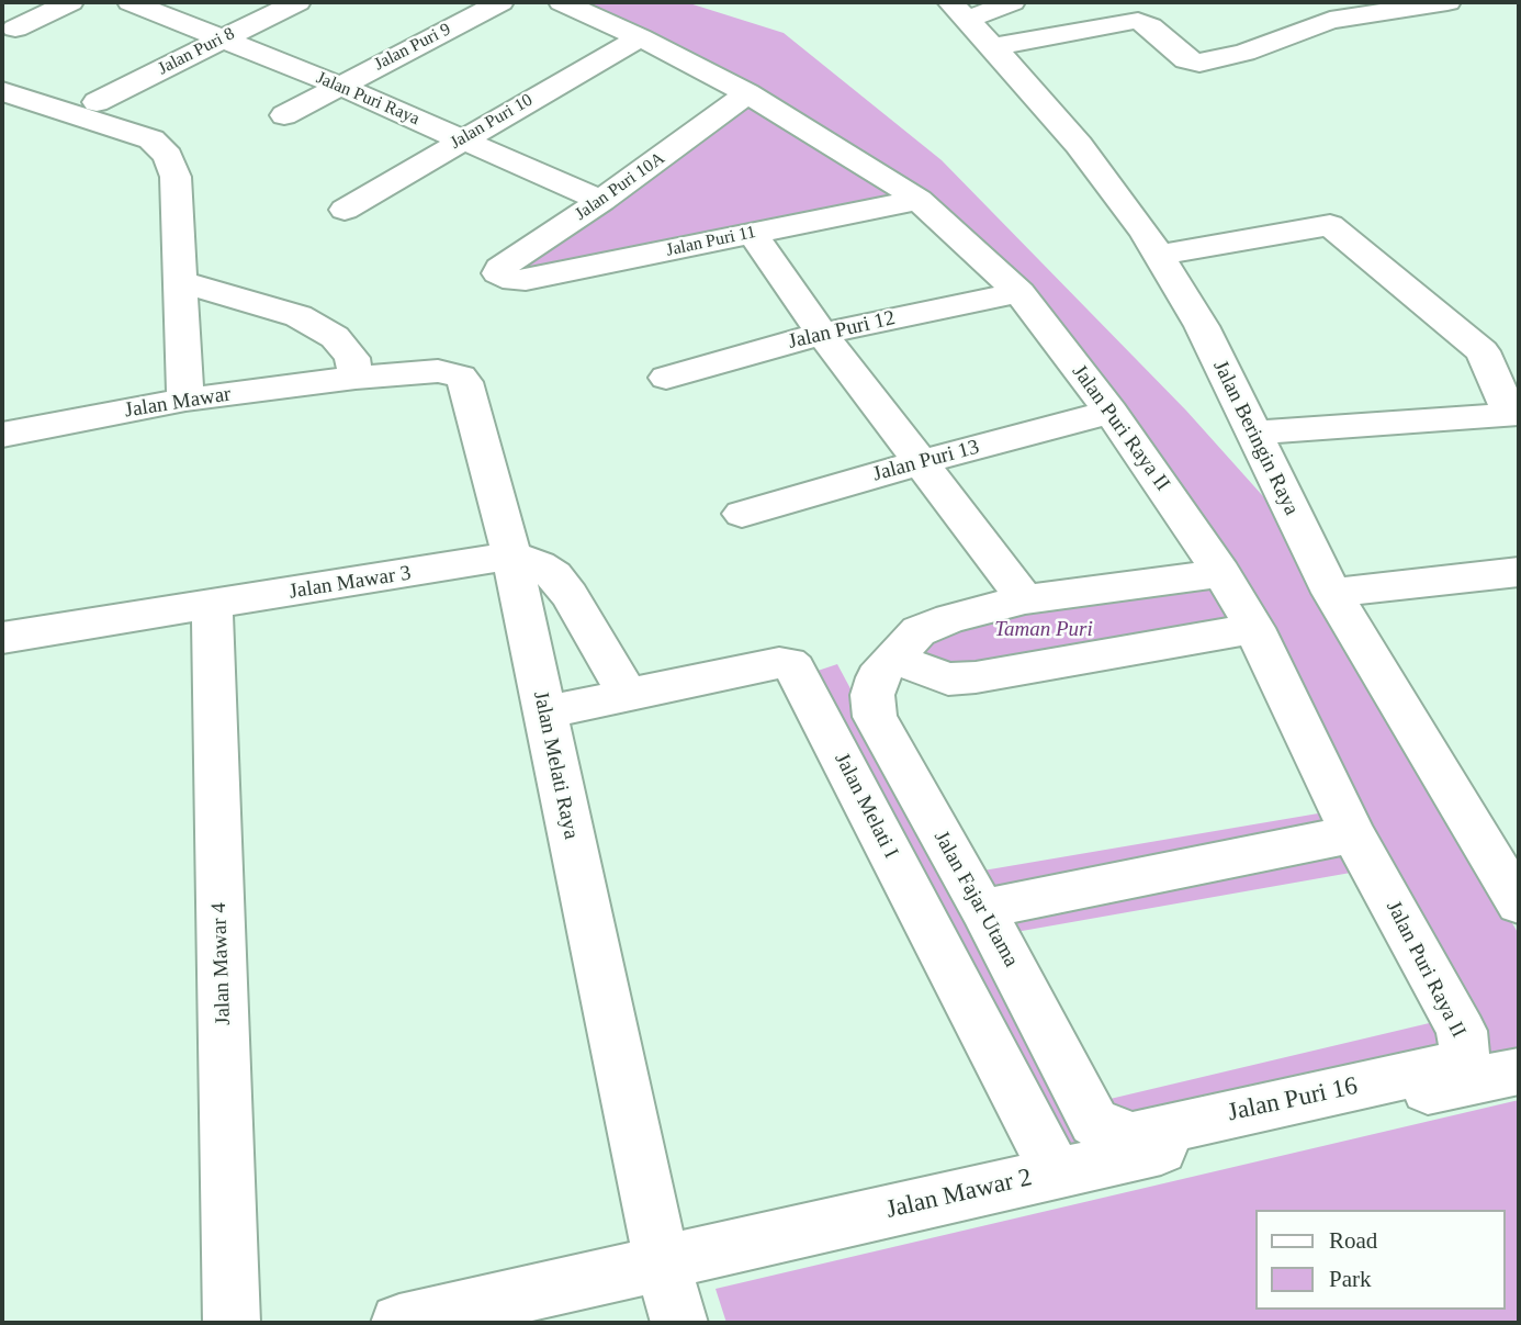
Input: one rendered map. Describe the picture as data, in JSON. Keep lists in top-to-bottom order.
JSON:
{
  "streets": {
    "street": [
      "Jalan Puri 9",
      "Jalan Puri 8",
      "Jalan Puri Raya",
      "Jalan Puri 10",
      "Jalan Puri 10A",
      "Jalan Puri 11",
      "Jalan Puri 12",
      "Jalan Mawar",
      "Jalan Puri Raya II",
      "Jalan Beringin Raya",
      "Jalan Puri 13",
      "Jalan Mawar 3",
      "Jalan Melati Raya",
      "Jalan Melati I",
      "Jalan Fajar Utama",
      "Jalan Mawar 4",
      "Jalan Puri 16",
      "Jalan Mawar 2"
    ]
  },
  "crossings": [
    ["Jalan Puri 9", "Jalan Puri Raya"],
    ["Jalan Puri 8", "Jalan Puri Raya"],
    ["Jalan Puri Raya", "Jalan Puri 10"],
    ["Jalan Puri Raya", "Jalan Puri 10A"],
    ["Jalan Puri 10", "Jalan Puri Raya II"],
    ["Jalan Puri 10A", "Jalan Puri 11"],
    ["Jalan Puri 10A", "Jalan Puri Raya II"],
    ["Jalan Puri 11", "Jalan Puri Raya II"],
    ["Jalan Puri 12", "Jalan Puri Raya II"],
    ["Jalan Mawar", "Jalan Melati Raya"],
    ["Jalan Puri Raya II", "Jalan Puri 13"],
    ["Jalan Puri Raya II", "Jalan Fajar Utama"],
    ["Jalan Puri Raya II", "Jalan Puri 16"],
    ["Jalan Mawar 3", "Jalan Melati Raya"],
    ["Jalan Mawar 3", "Jalan Mawar 4"],
    ["Jalan Melati Raya", "Jalan Melati I"],
    ["Jalan Melati Raya", "Jalan Mawar 2"],
    ["Jalan Melati I", "Jalan Mawar 2"],
    ["Jalan Fajar Utama", "Jalan Puri 16"]
  ],
  "parks": ["Taman Puri"],
  "legend": ["Road", "Park"]
}
